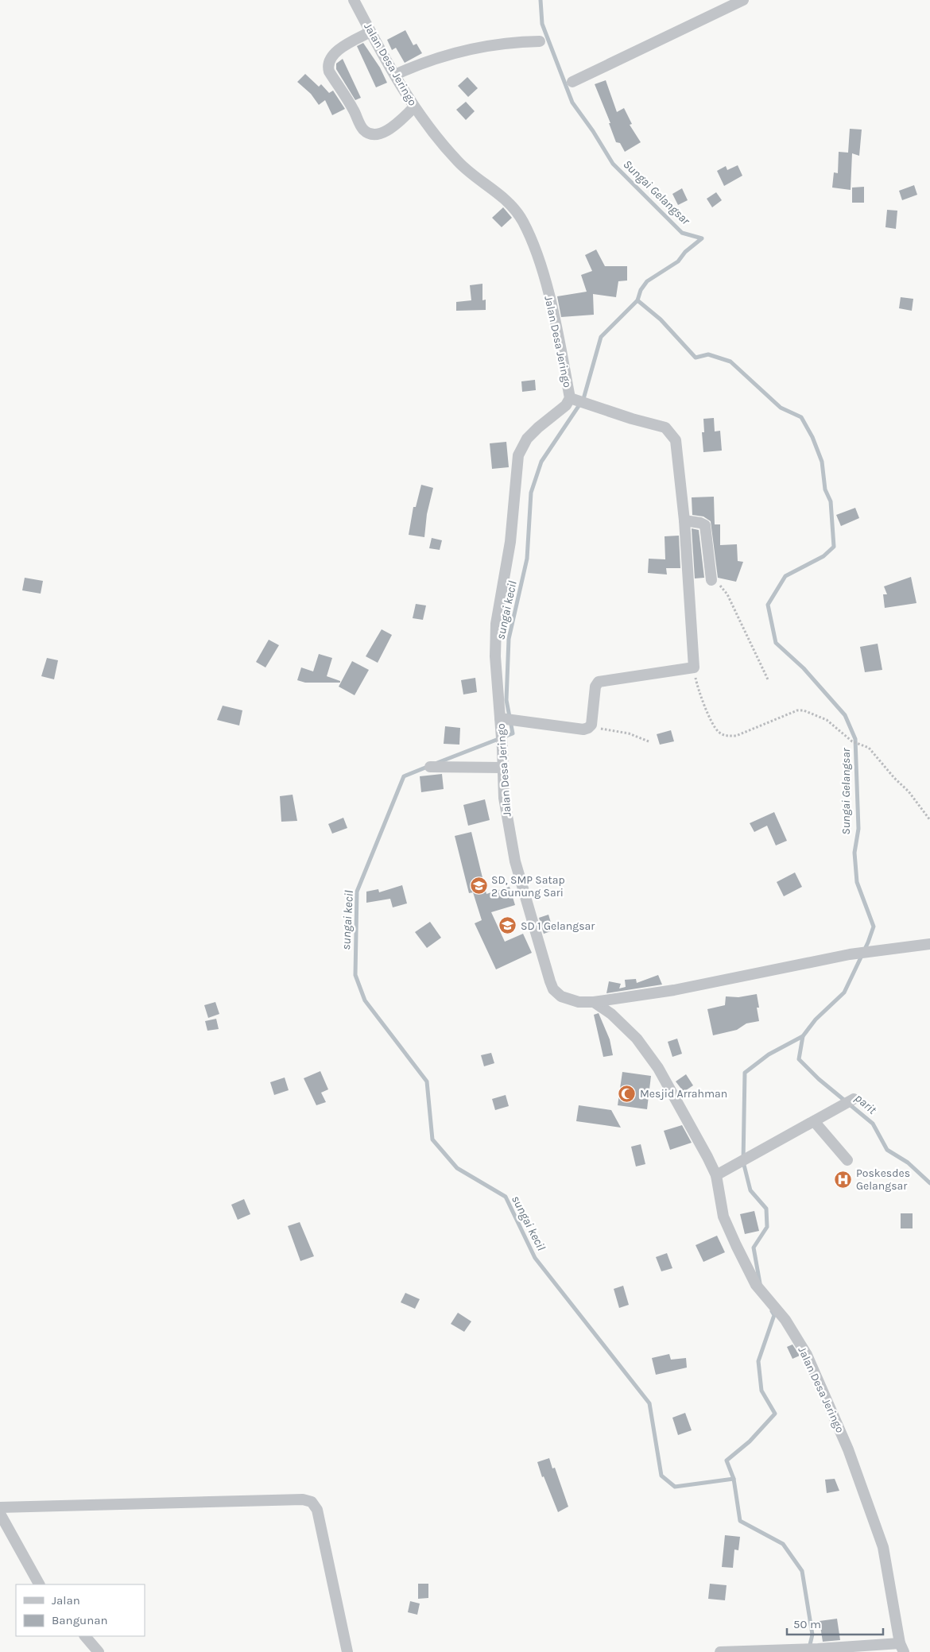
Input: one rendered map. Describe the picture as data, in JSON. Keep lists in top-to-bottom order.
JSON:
{
  "streets": {
    "street": ["Jalan Desa Jeringo"]
  },
  "water": ["Sungai Gelangsar", "sungai kecil", "parit"],
  "places": {
    "school or university": ["SD, SMP Satap 2 Gunung Sari", "SD 1 Gelangsar"],
    "mosque": ["Mesjid Arrahman"],
    "hospital": ["Poskesdes Gelangsar"]
  },
  "legend": ["Jalan", "Bangunan"],
  "scale_bar": "50 m"
}
